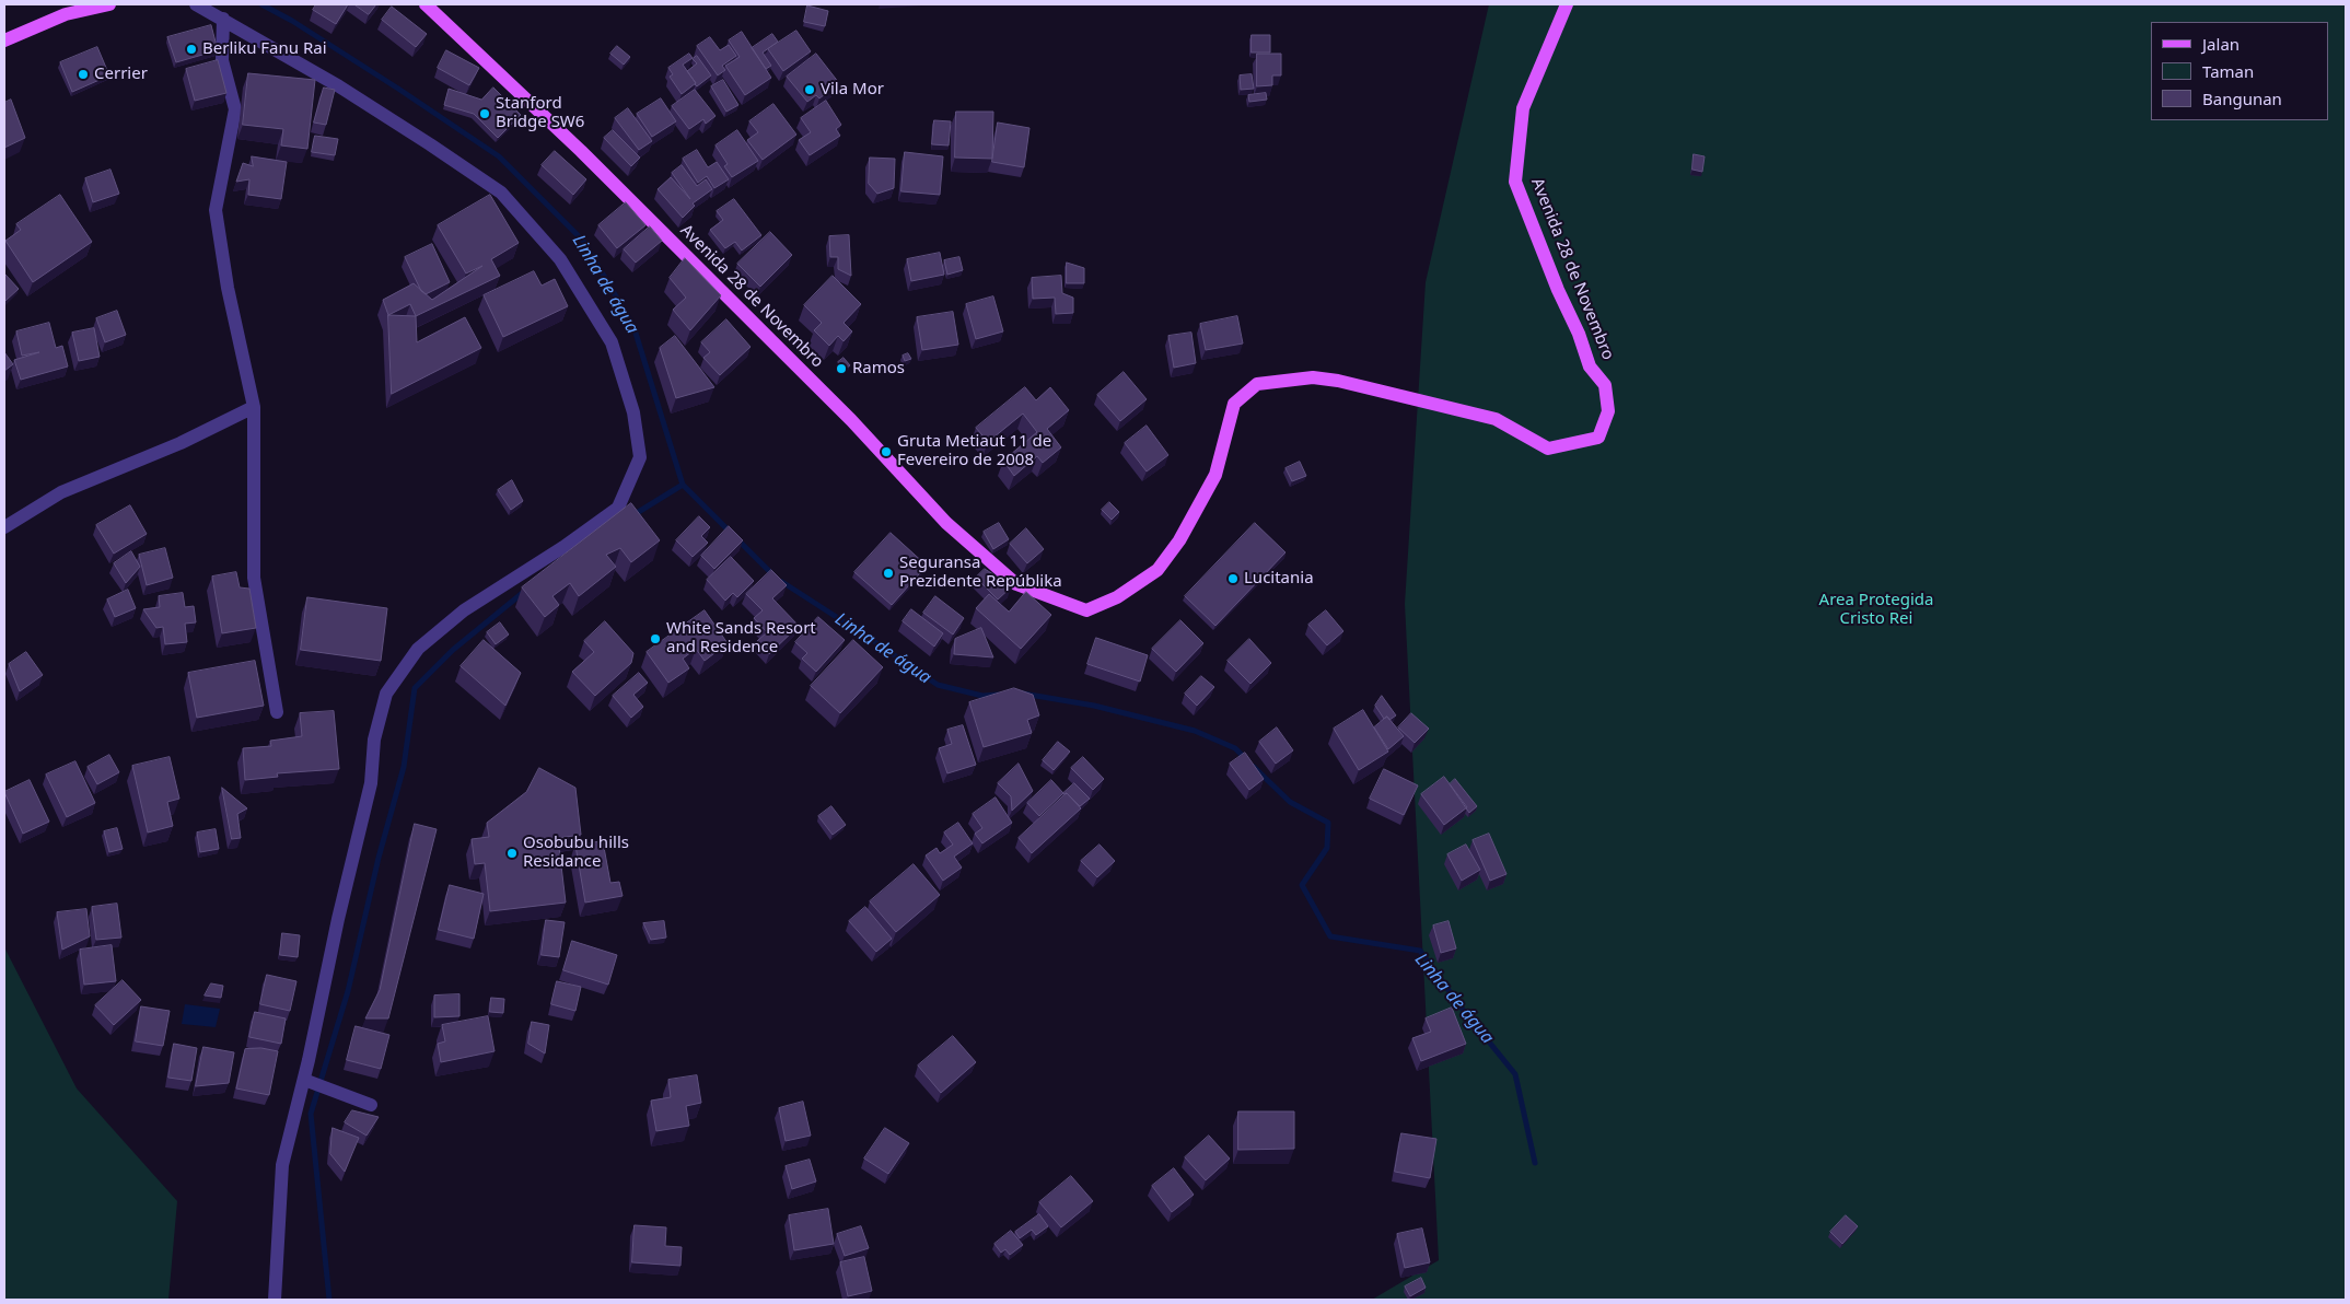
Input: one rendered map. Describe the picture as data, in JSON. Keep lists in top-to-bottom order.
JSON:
{
  "streets": {
    "main road": ["Avenida 28 de Novembro"]
  },
  "water": ["Linha de água"],
  "parks": ["Area Protegida Cristo Rei"],
  "places": [
    "Berliku Fanu Rai",
    "Cerrier",
    "Vila Mor",
    "Stanford Bridge SW6",
    "Ramos",
    "Gruta Metiaut 11 de Fevereiro de 2008",
    "Seguransa Prezidente Repúblika",
    "Lucitania",
    "White Sands Resort and Residence",
    "Osobubu hills Residance"
  ],
  "legend": ["Jalan", "Taman", "Bangunan"]
}
